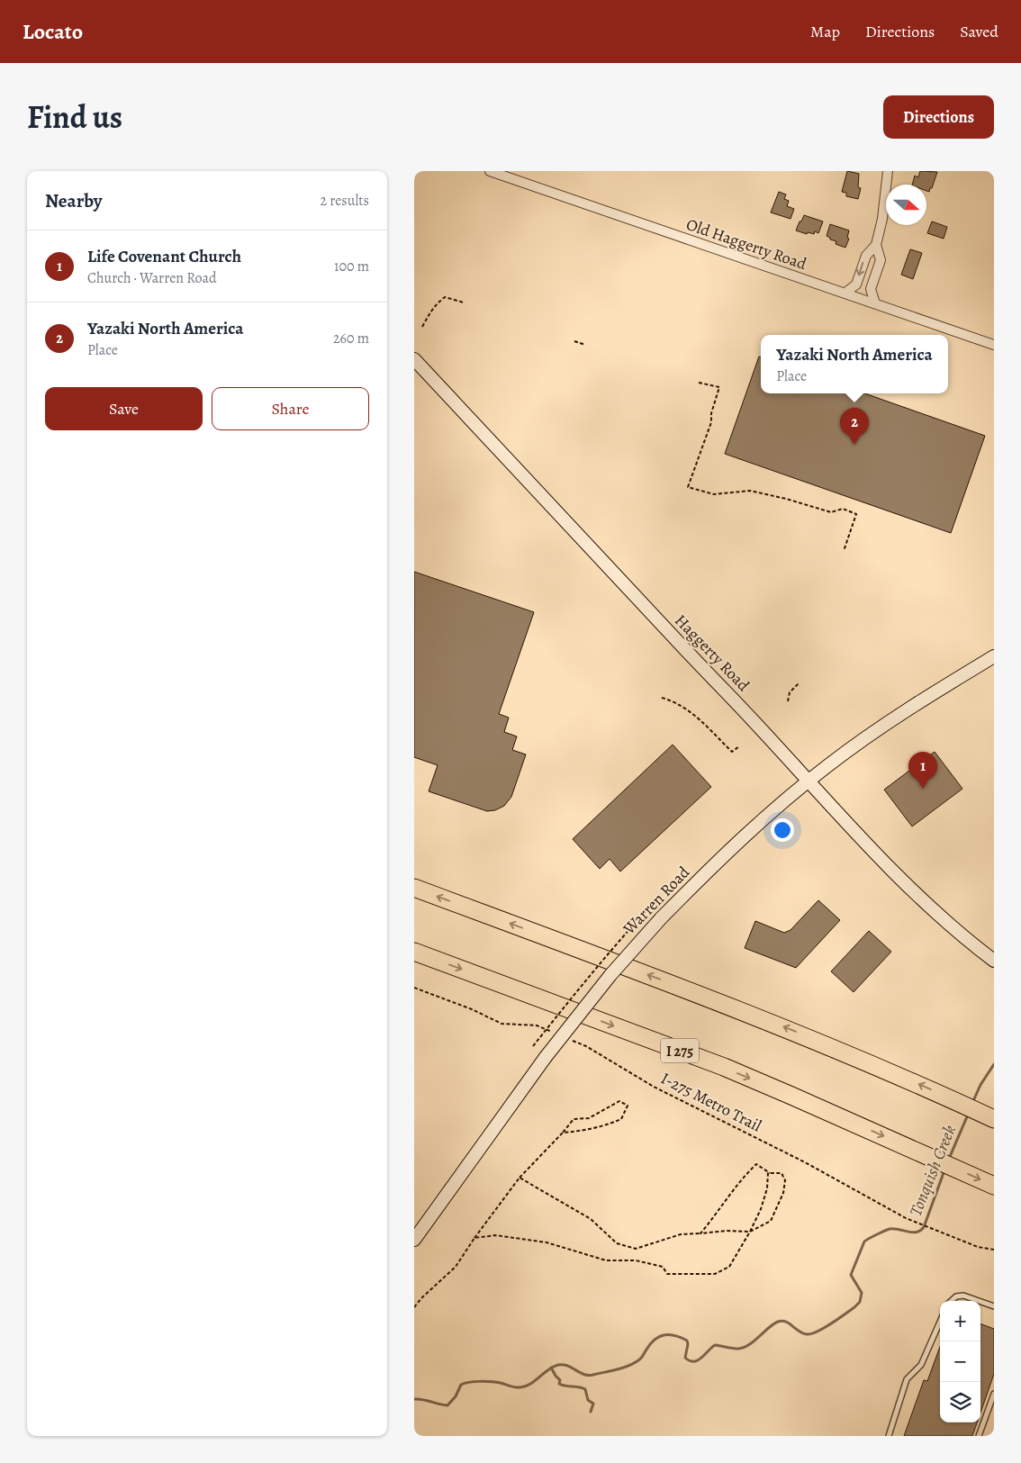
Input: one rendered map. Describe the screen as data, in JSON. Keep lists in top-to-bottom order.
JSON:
{
  "streets": {
    "highway": ["I 275"],
    "main road": ["Haggerty Road", "Warren Road"],
    "street": ["Old Haggerty Road"],
    "path": ["I-275 Metro Trail"]
  },
  "crossings": [
    ["Haggerty Road", "Warren Road"]
  ],
  "water": ["Tonquish Creek"],
  "north": "right",
  "page": {
    "header": "Locato",
    "nav": ["Map", "Directions", "Saved"],
    "title": "Find us",
    "buttons": [
      "Directions",
      ["Save", "Share"]
    ],
    "heading": ["Nearby", "2 results"],
    "list": [
      {
        "mark": "1",
        "name": "Life Covenant Church",
        "note": "Church · Warren Road",
        "value": "100 m"
      },
      {
        "mark": "2",
        "name": "Yazaki North America",
        "note": "Place",
        "value": "260 m"
      }
    ],
    "popup": ["Yazaki North America", "Place"],
    "pins": ["2", "1"],
    "map_buttons": ["+", "−"]
  }
}
